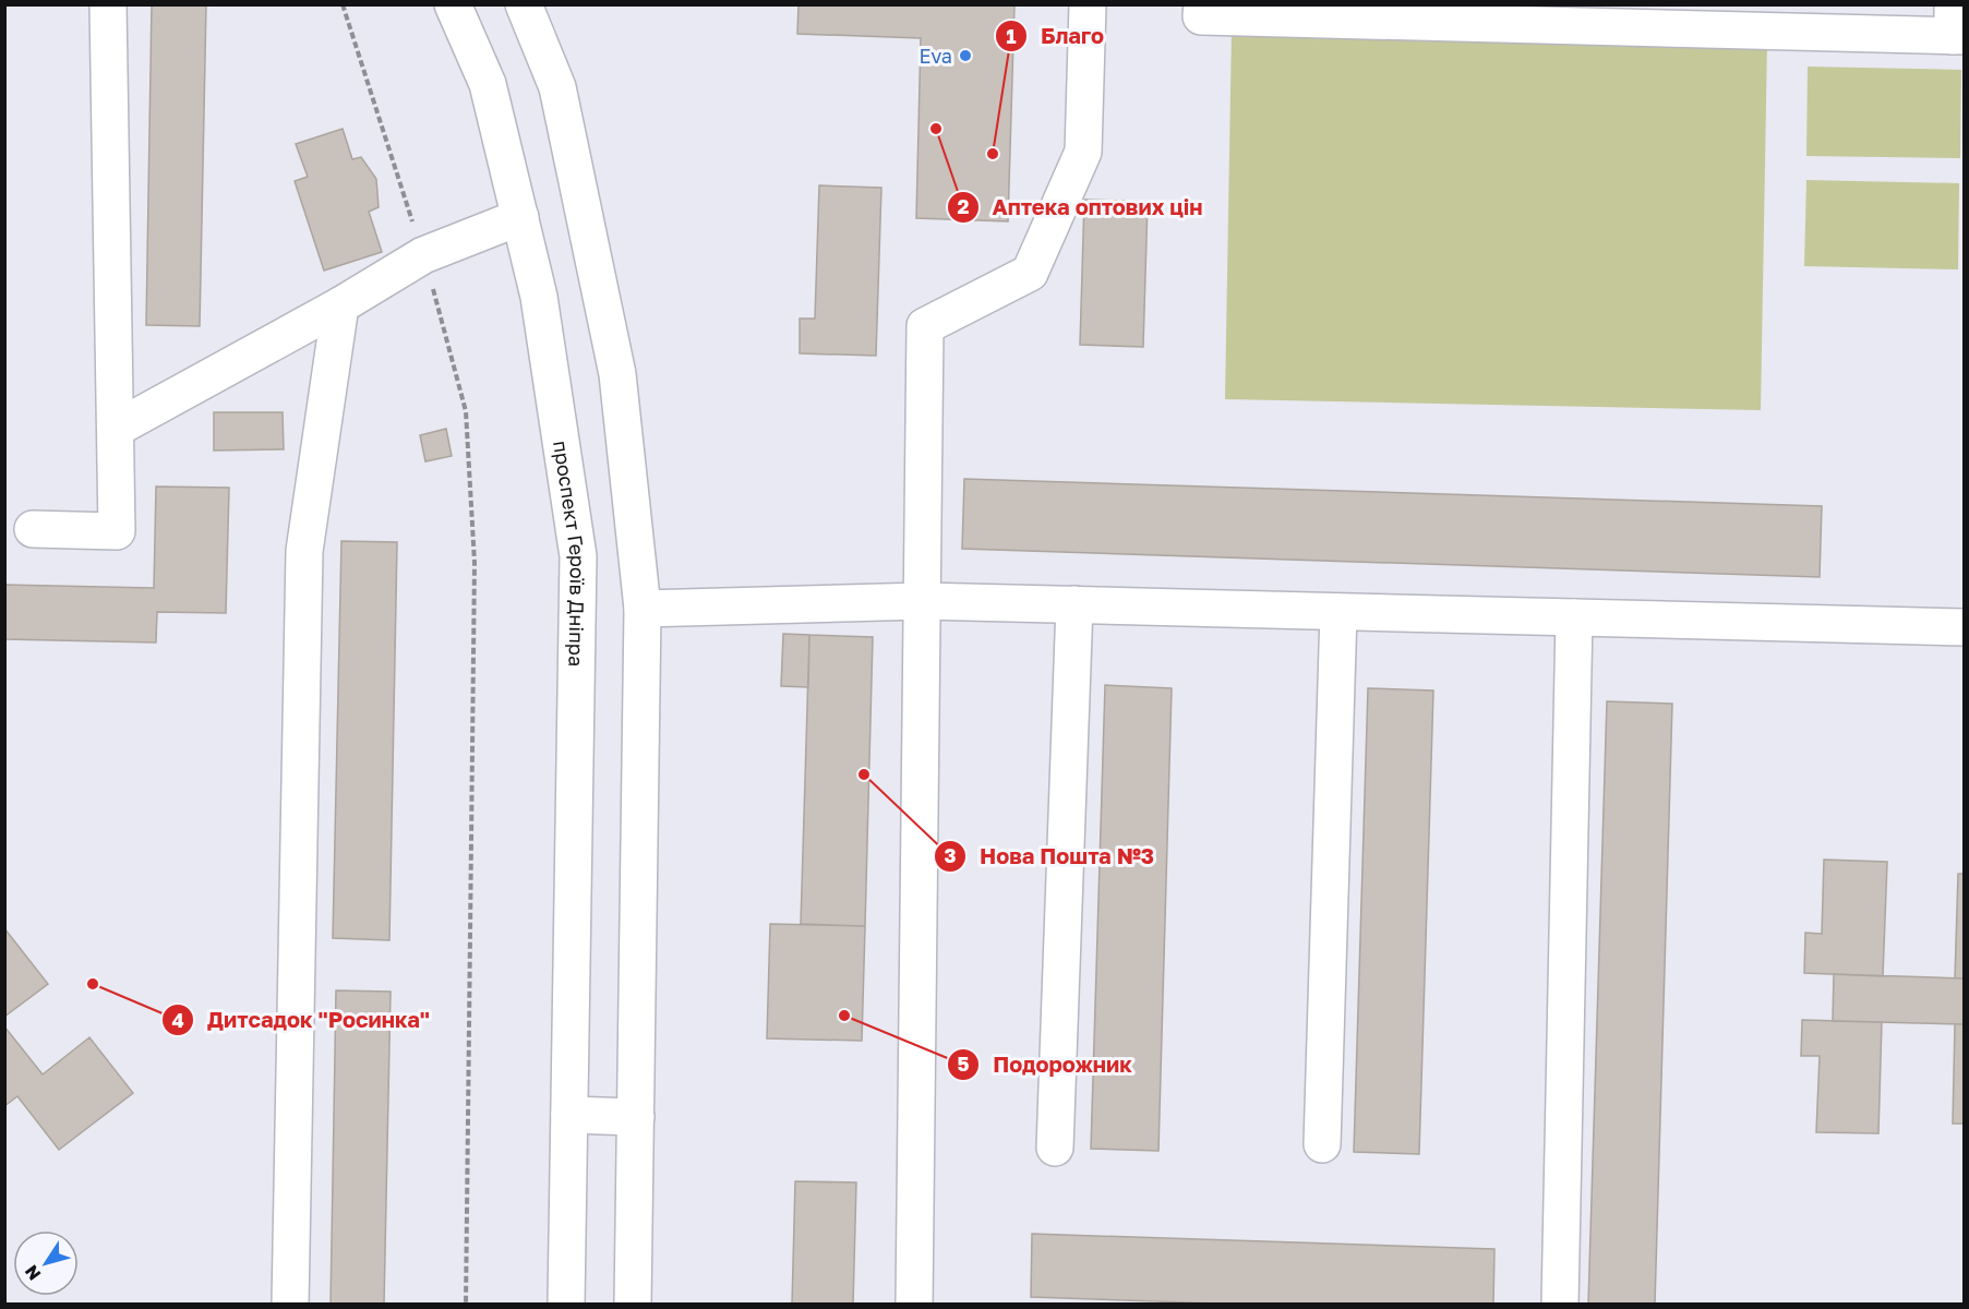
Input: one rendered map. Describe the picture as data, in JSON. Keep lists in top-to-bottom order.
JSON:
{
  "streets": {
    "street": ["проспект Героїв Дніпра"]
  },
  "places": [
    "Eva",
    "Аптека оптових цін",
    "Благо",
    "Нова Пошта №3",
    "Дитсадок \"Росинка\"",
    "Подорожник"
  ],
  "north": "bottom left"
}
